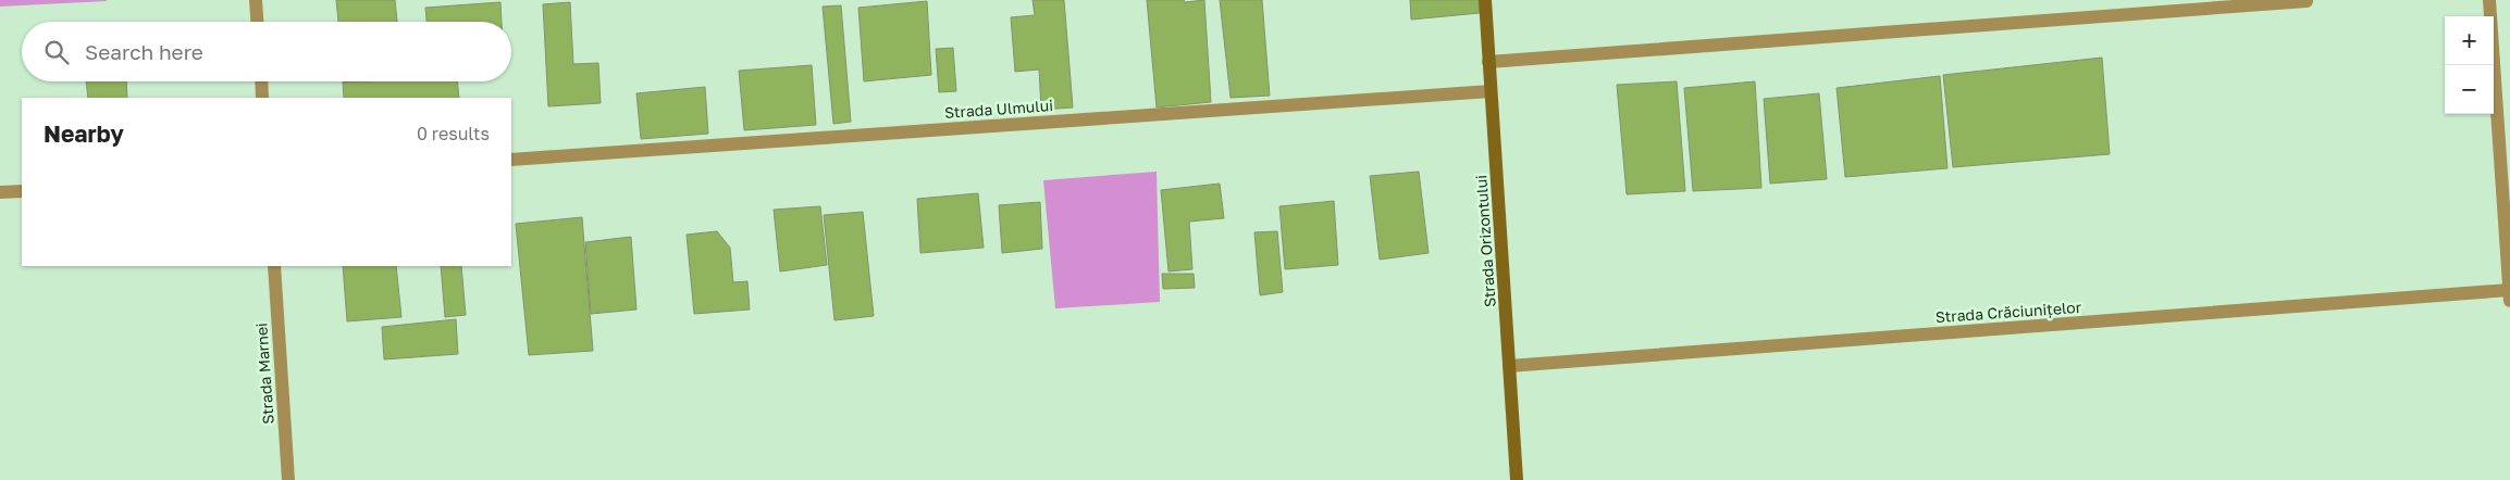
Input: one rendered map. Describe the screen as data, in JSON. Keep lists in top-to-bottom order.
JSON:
{
  "streets": {
    "street": [
      "Strada Ulmului",
      "Strada Orizontului",
      "Strada Crăciunițelor",
      "Strada Marnei"
    ]
  },
  "crossings": [
    ["Strada Ulmului", "Strada Orizontului"],
    ["Strada Orizontului", "Strada Crăciunițelor"]
  ],
  "page": {
    "map_buttons": ["+", "−"],
    "search": "Search here",
    "heading": ["Nearby", "0 results"]
  }
}
